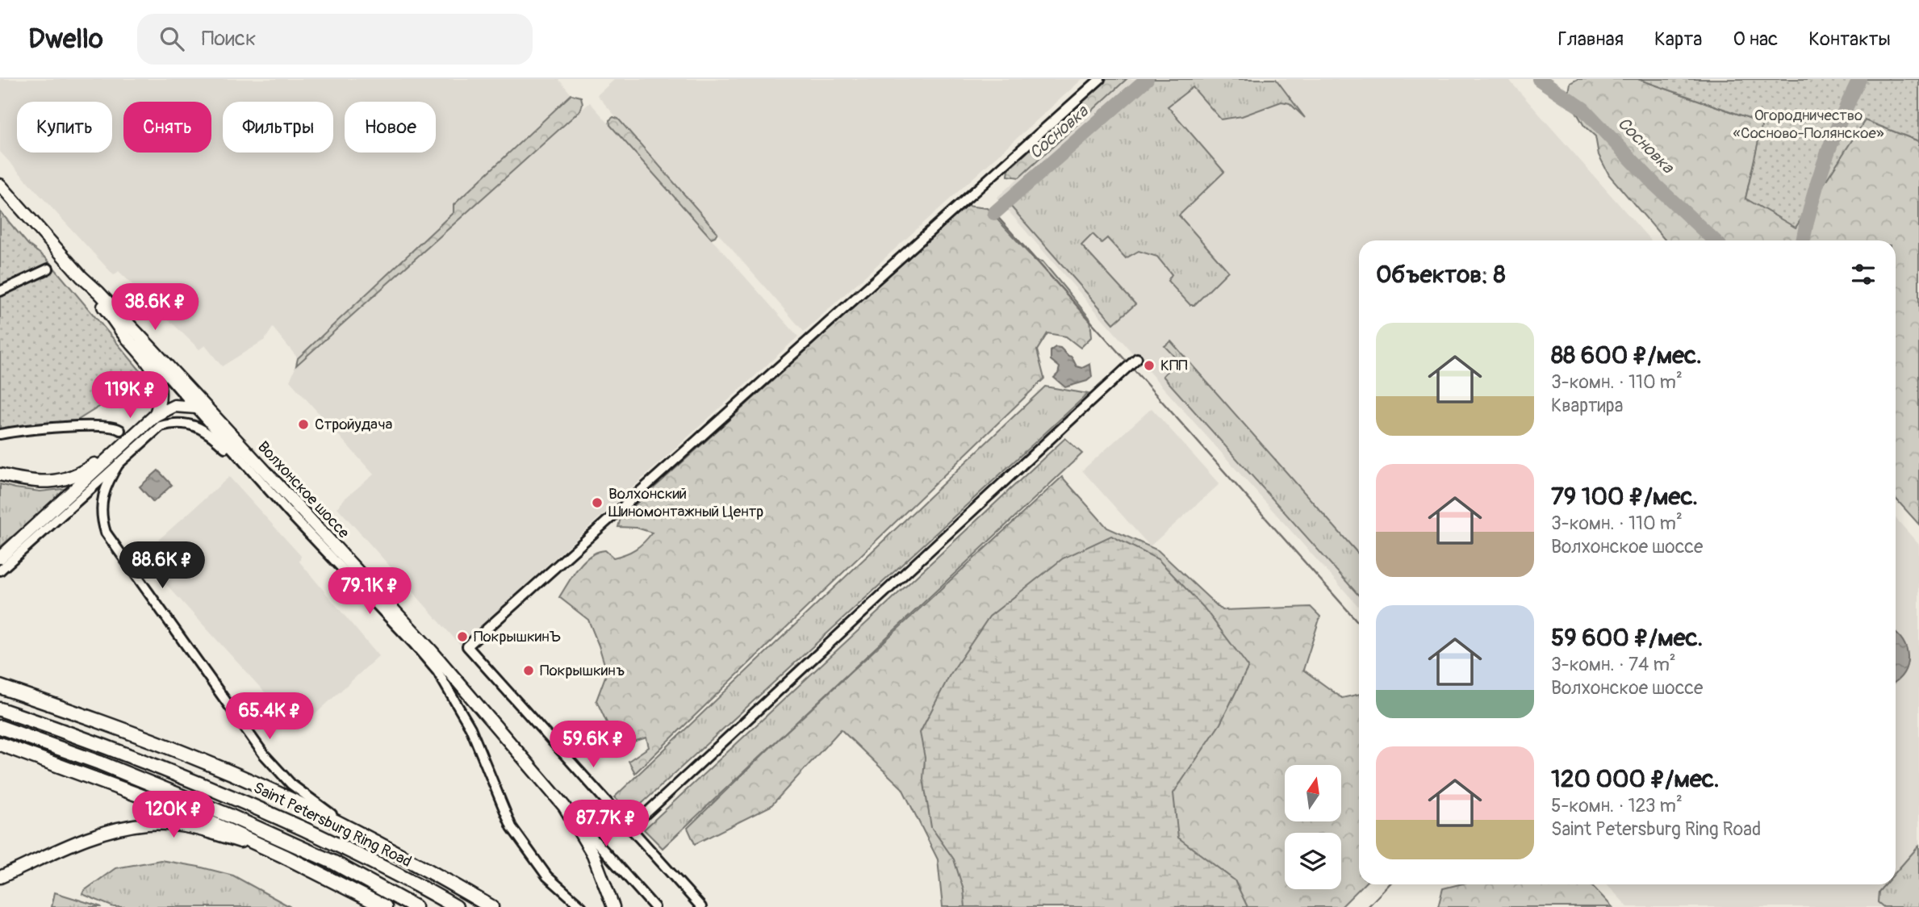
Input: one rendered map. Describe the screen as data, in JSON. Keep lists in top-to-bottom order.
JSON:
{
  "streets": {
    "highway": ["Saint Petersburg Ring Road"],
    "main road": ["Волхонское шоссе"]
  },
  "water": ["Сосновка"],
  "parks": ["Огородничество «Сосново-Полянское»"],
  "places": [
    "КПП",
    "Стройудача",
    "Волхонский Шиномонтажный Центр",
    "ПокрышкинЪ",
    "Покрышкинъ"
  ],
  "north": "top",
  "page": {
    "header": "Dwello",
    "search": "Поиск",
    "nav": [
      "Главная",
      "Карта",
      "О нас",
      "Контакты"
    ],
    "chip": [
      "Купить",
      "Снять",
      "Фильтры",
      "Новое"
    ],
    "heading": "Объектов: 8",
    "price": [
      "38.6K ₽",
      "119K ₽",
      "88.6K ₽",
      "79.1K ₽",
      "65.4K ₽",
      "59.6K ₽",
      "120K ₽",
      "87.7K ₽"
    ],
    "list": [
      {
        "name": "88 600 ₽/мес.",
        "note": "3-комн. · 110 m² · Квартира"
      },
      {
        "name": "79 100 ₽/мес.",
        "note": "3-комн. · 110 m² · Волхонское шоссе"
      },
      {
        "name": "59 600 ₽/мес.",
        "note": "3-комн. · 74 m² · Волхонское шоссе"
      },
      {
        "name": "120 000 ₽/мес.",
        "note": "5-комн. · 123 m² · Saint Petersburg Ring Road"
      }
    ]
  }
}
